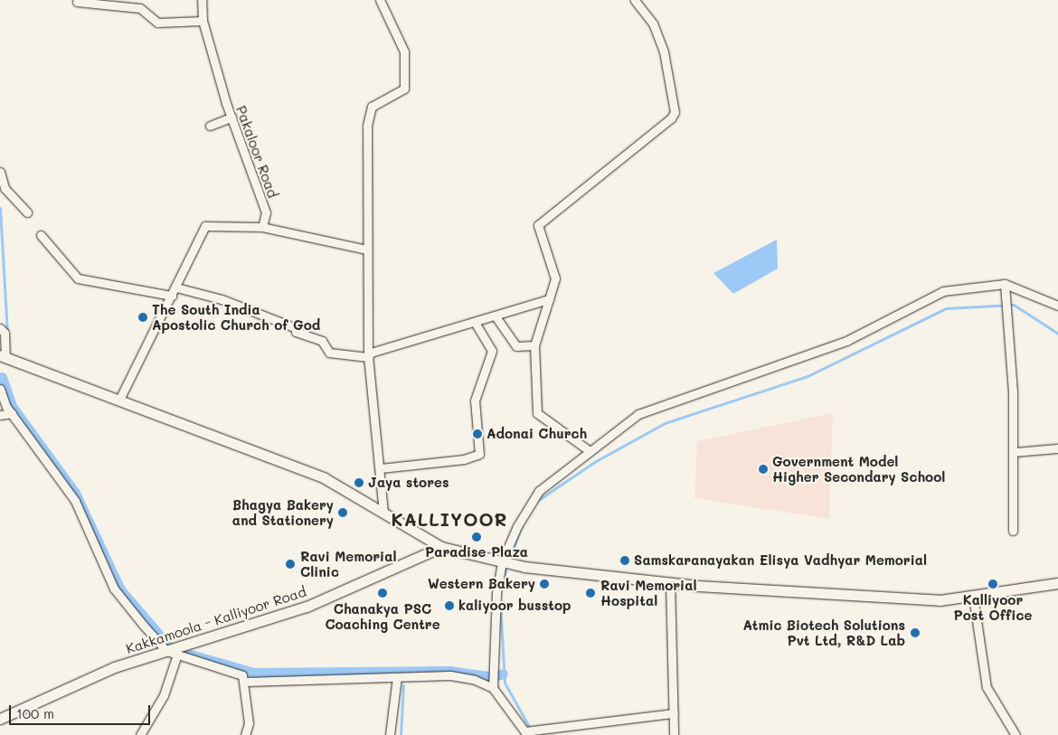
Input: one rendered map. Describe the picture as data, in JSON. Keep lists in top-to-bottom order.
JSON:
{
  "streets": {
    "main road": ["Kakkamoola - Kalliyoor Road"],
    "street": ["Pakaloor Road"]
  },
  "districts": ["KALLIYOOR"],
  "places": [
    "The South India Apostolic Church of God",
    "Adonai Church",
    "Government Model Higher Secondary School",
    "Jaya stores",
    "Bhagya Bakery and Stationery",
    "Paradise Plaza",
    "Samskaranayakan Elisya Vadhyar Memorial",
    "Ravi Memorial Clinic",
    "Western Bakery",
    "Kalliyoor Post Office",
    "Chanakya PSC Coaching Centre",
    "Ravi Memorial Hospital",
    "kaliyoor busstop",
    "Atmic Biotech Solutions Pvt Ltd, R&D Lab"
  ],
  "scale_bar": "100 m"
}
